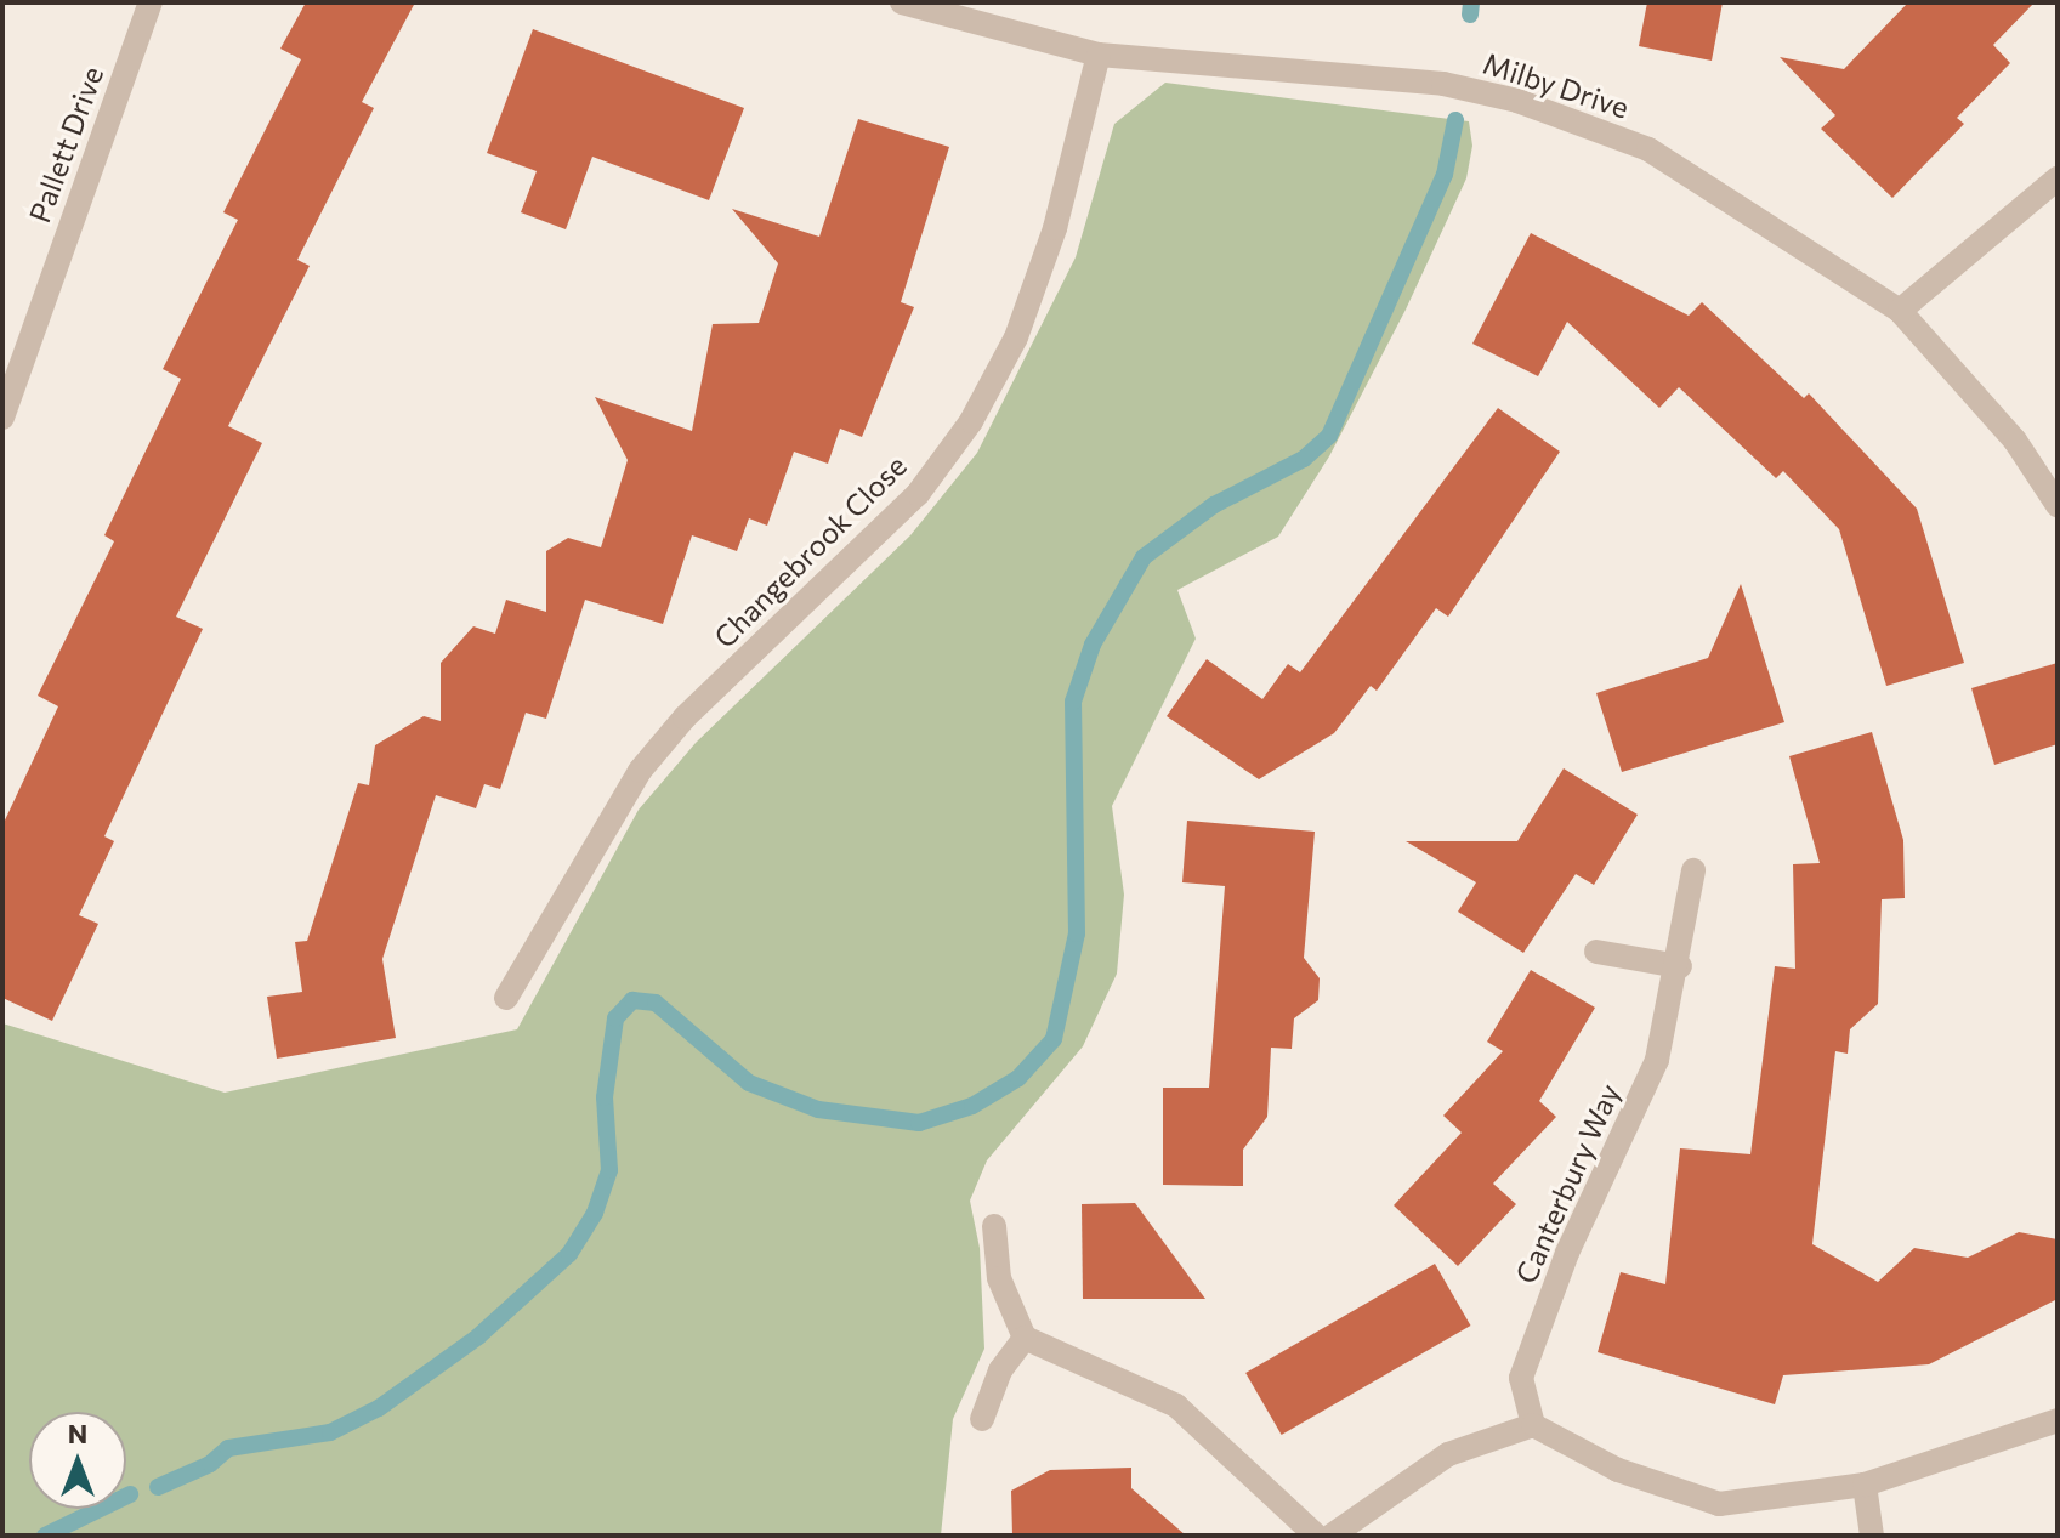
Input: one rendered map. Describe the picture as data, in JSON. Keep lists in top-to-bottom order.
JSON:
{
  "streets": {
    "street": [
      "Milby Drive",
      "Pallett Drive",
      "Changebrook Close",
      "Canterbury Way"
    ]
  },
  "crossings": [
    ["Milby Drive", "Changebrook Close"]
  ],
  "north": "top"
}
